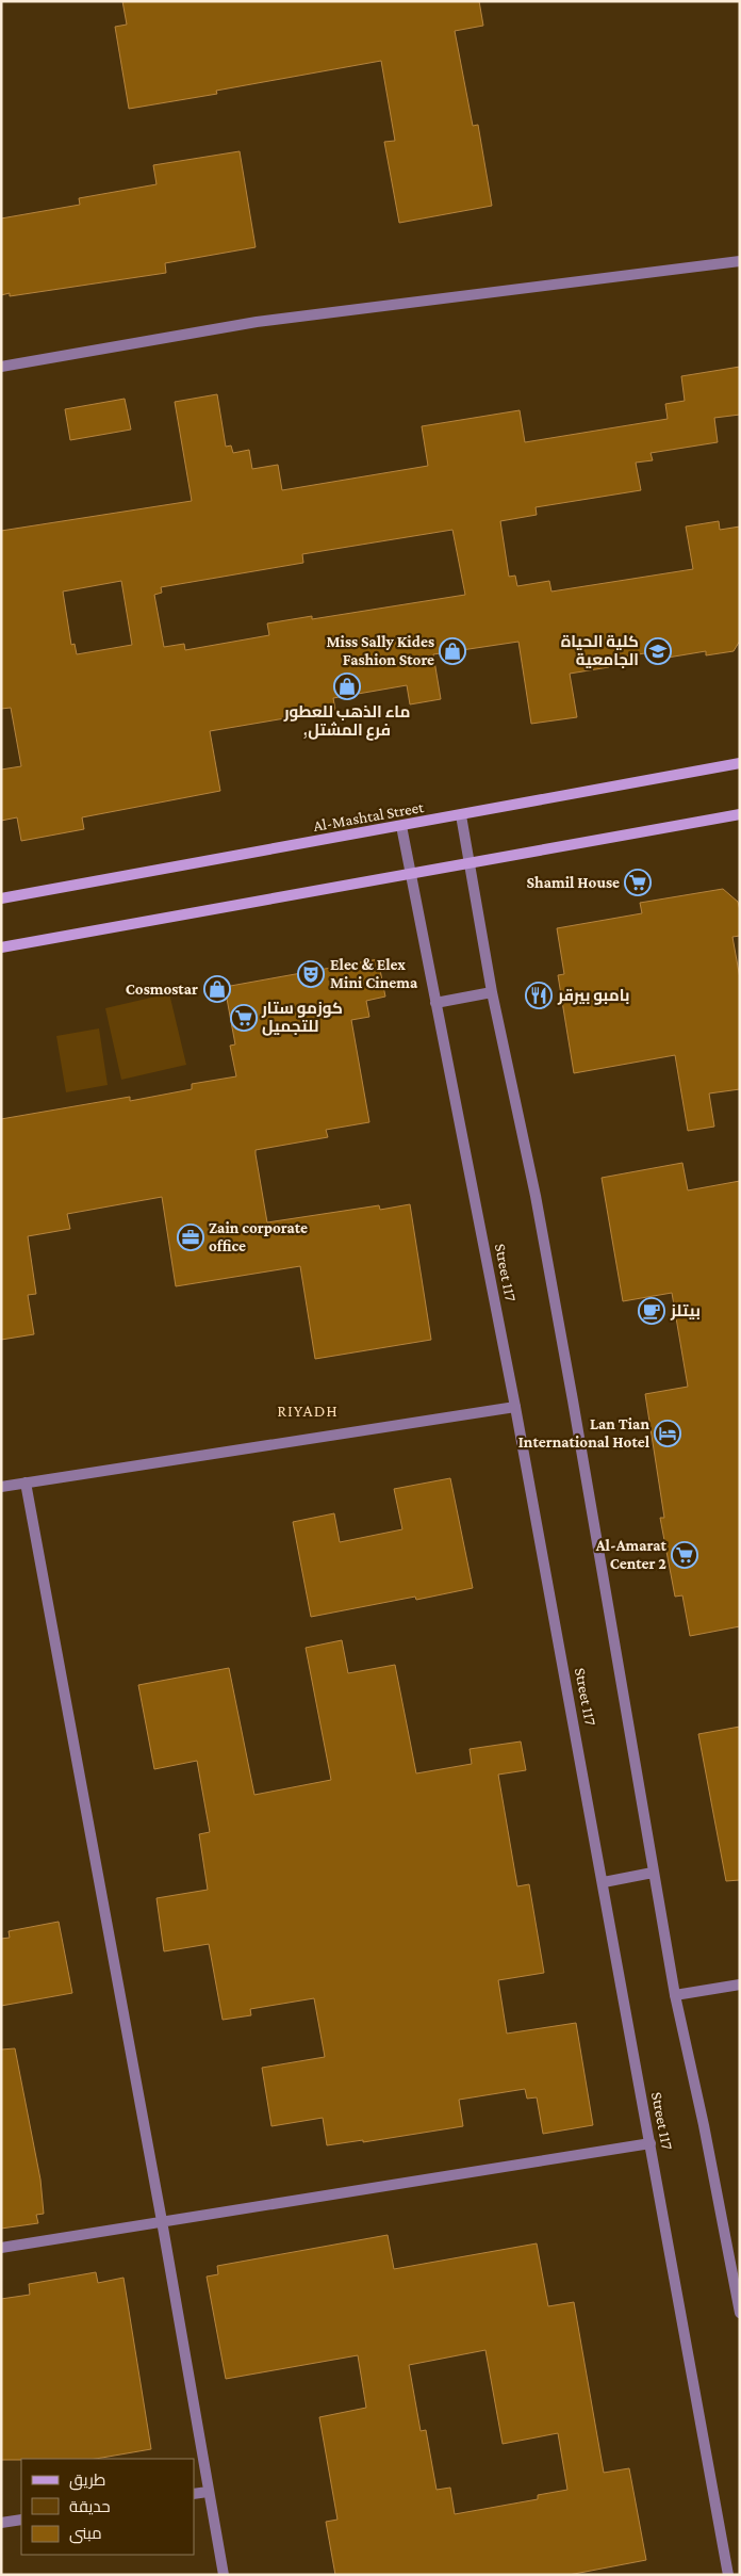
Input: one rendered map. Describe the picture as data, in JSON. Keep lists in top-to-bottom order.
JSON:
{
  "streets": {
    "main road": ["Al-Mashtal Street"],
    "street": ["Street 117"]
  },
  "crossings": [
    ["Al-Mashtal Street", "Street 117"]
  ],
  "districts": ["RIYADH"],
  "places": {
    "shop": ["Miss Sally Kides Fashion Store", "ماء الذهب للعطور ,فرع المشتل", "Cosmostar"],
    "school or university": ["كلية الحياة الجامعية"],
    "supermarket": ["Shamil House", "كوزمو ستار للتجميل", "Al-Amarat Center 2"],
    "theatre": ["Elec & Elex Mini Cinema"],
    "restaurant": ["بامبو بيرقر"],
    "office": ["Zain corporate office"],
    "cafe": ["بيتلز"],
    "hotel": ["Lan Tian International Hotel"]
  },
  "legend": ["طريق", "حديقة", "مبنى"]
}
